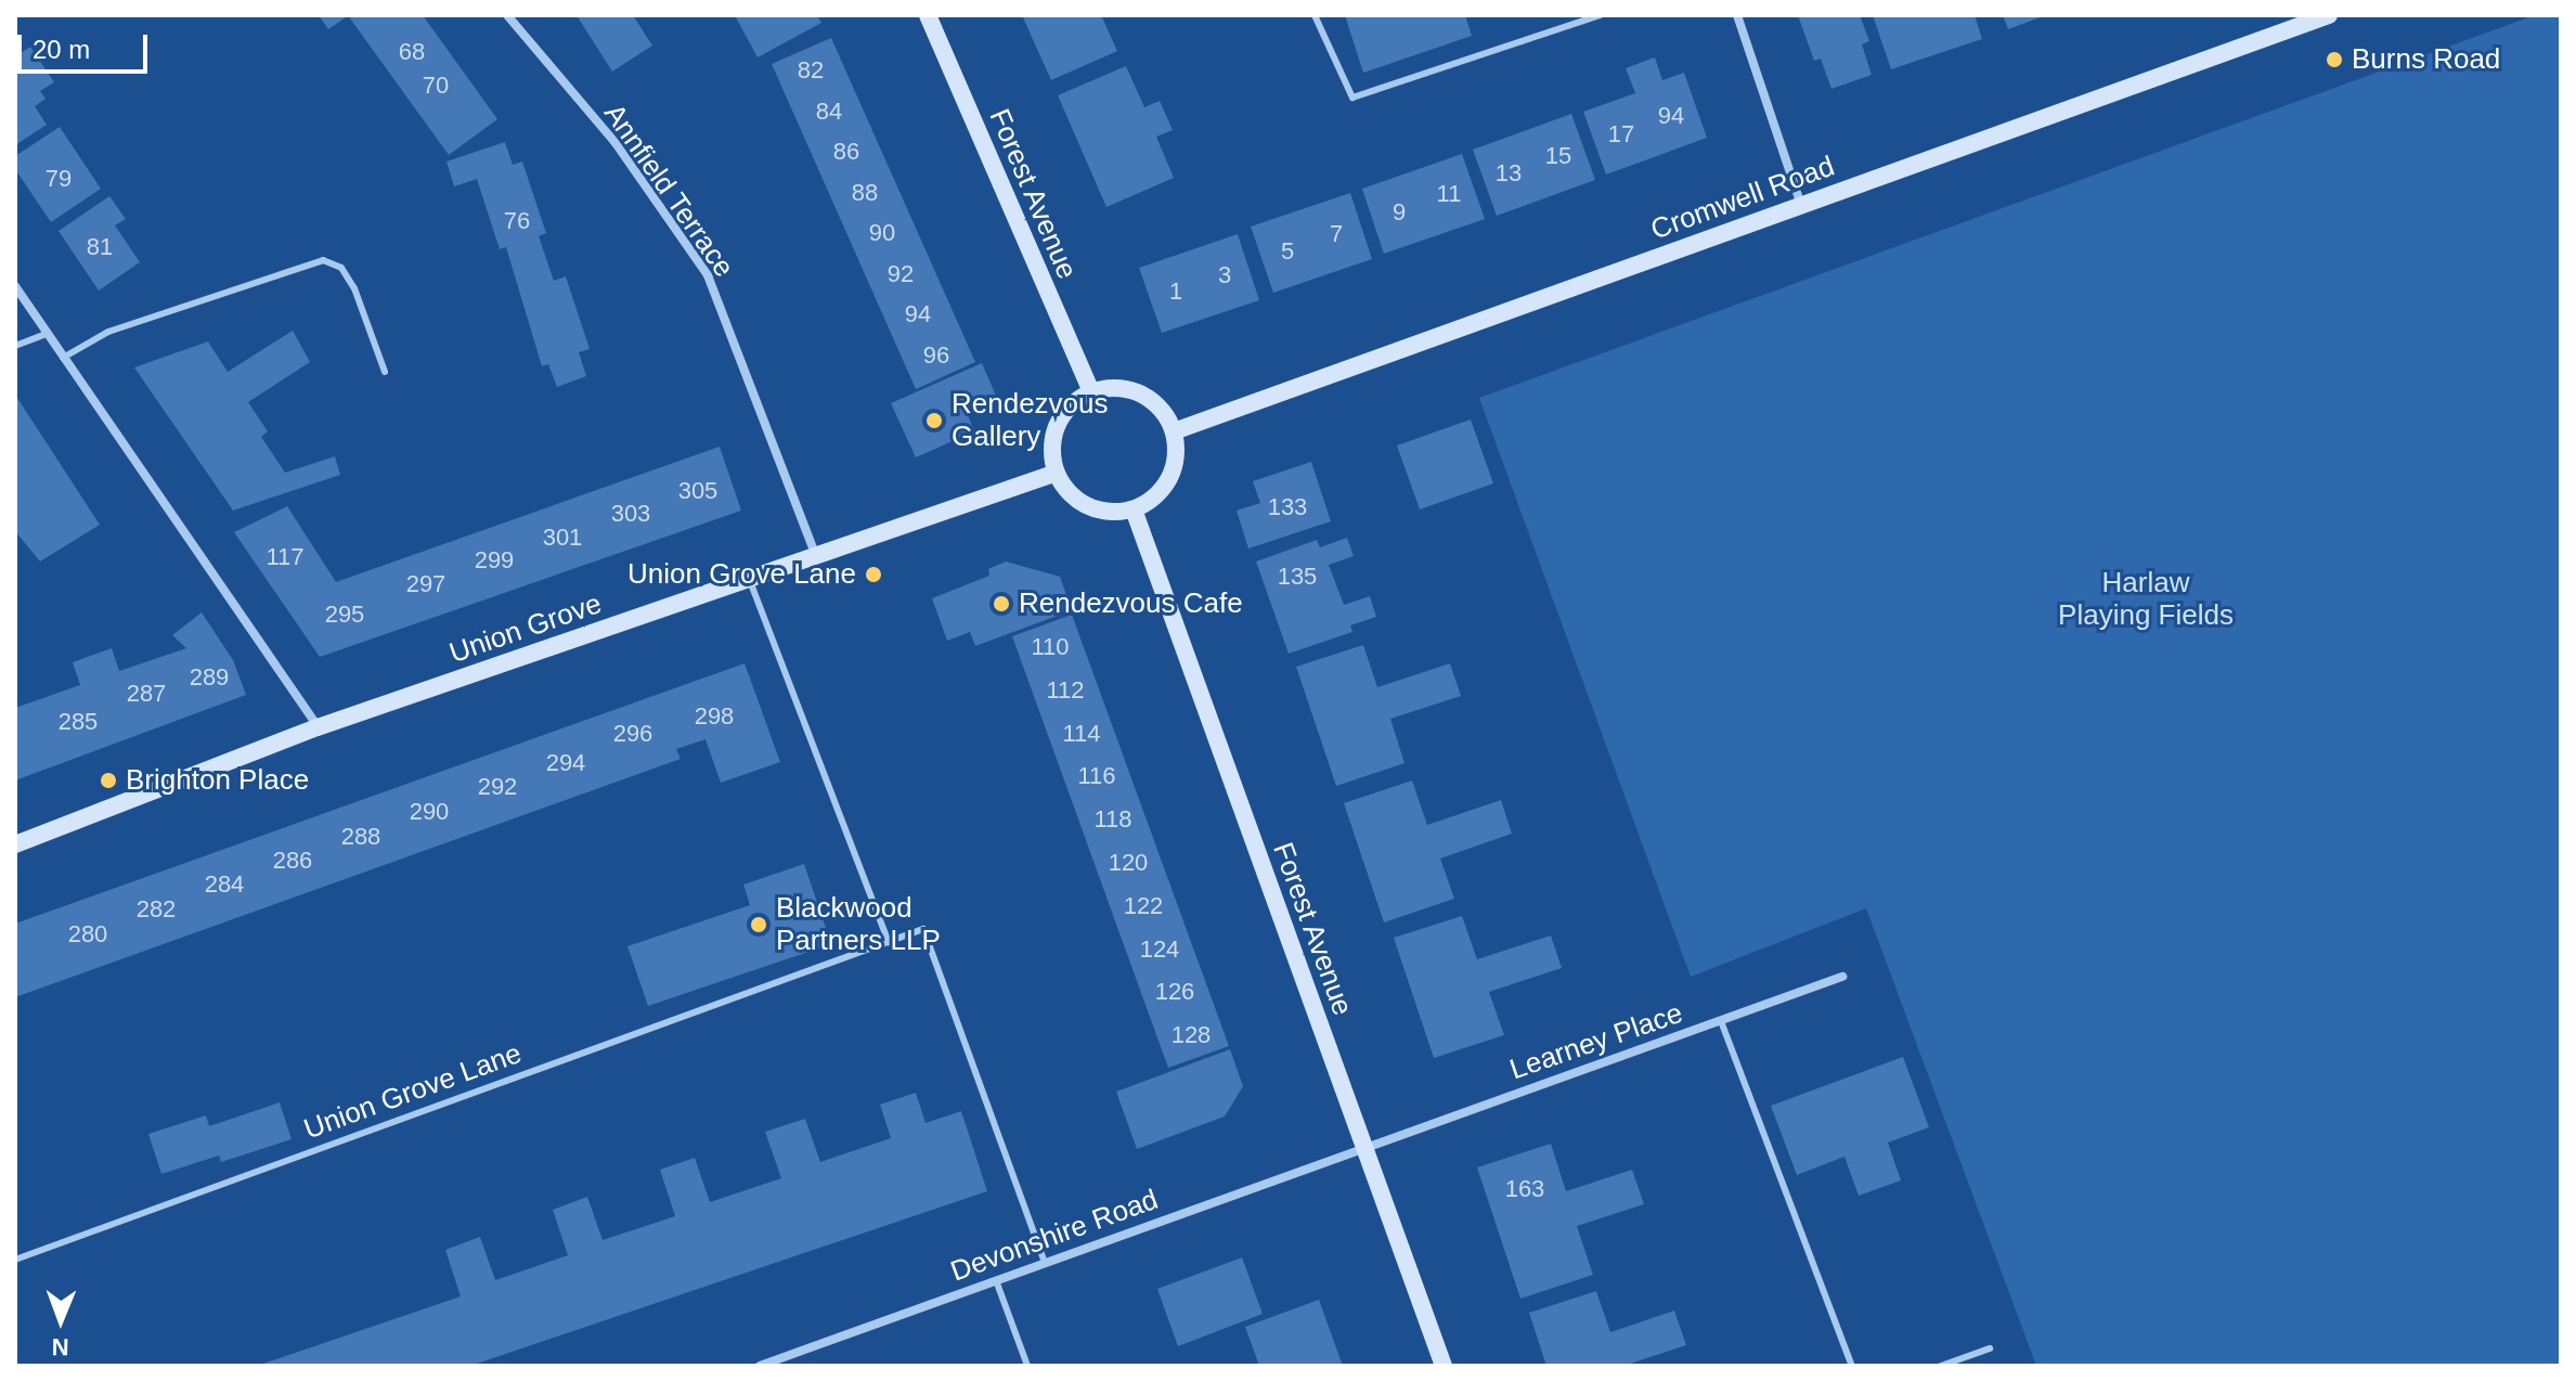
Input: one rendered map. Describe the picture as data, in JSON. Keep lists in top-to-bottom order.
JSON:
{
  "streets": {
    "street": [
      "Annfield Terrace",
      "Forest Avenue",
      "Cromwell Road",
      "Union Grove",
      "Learney Place",
      "Devonshire Road"
    ],
    "lane": ["Union Grove Lane"]
  },
  "crossings": [
    ["Annfield Terrace", "Union Grove"],
    ["Forest Avenue", "Cromwell Road"],
    ["Forest Avenue", "Union Grove"],
    ["Forest Avenue", "Learney Place"],
    ["Forest Avenue", "Devonshire Road"],
    ["Cromwell Road", "Union Grove"],
    ["Learney Place", "Devonshire Road"],
    ["Union Grove Lane", "Devonshire Road"]
  ],
  "parks": ["Harlaw Playing Fields"],
  "places": [
    "Burns Road",
    "Rendezvous Gallery",
    "Union Grove Lane",
    "Rendezvous Cafe",
    "Brighton Place",
    "Blackwood Partners LLP"
  ],
  "house_numbers": [
    "68",
    "82",
    "70",
    "84",
    "94",
    "17",
    "86",
    "15",
    "13",
    "79",
    "88",
    "11",
    "9",
    "76",
    "90",
    "7",
    "81",
    "5",
    "92",
    "3",
    "1",
    "94",
    "96",
    "305",
    "133",
    "303",
    "301",
    "117",
    "299",
    "135",
    "297",
    "295",
    "110",
    "289",
    "112",
    "287",
    "298",
    "285",
    "296",
    "114",
    "294",
    "116",
    "292",
    "290",
    "118",
    "288",
    "286",
    "120",
    "284",
    "122",
    "282",
    "280",
    "124",
    "126",
    "128",
    "163"
  ],
  "scale_bar": "20 m",
  "north": "bottom"
}
